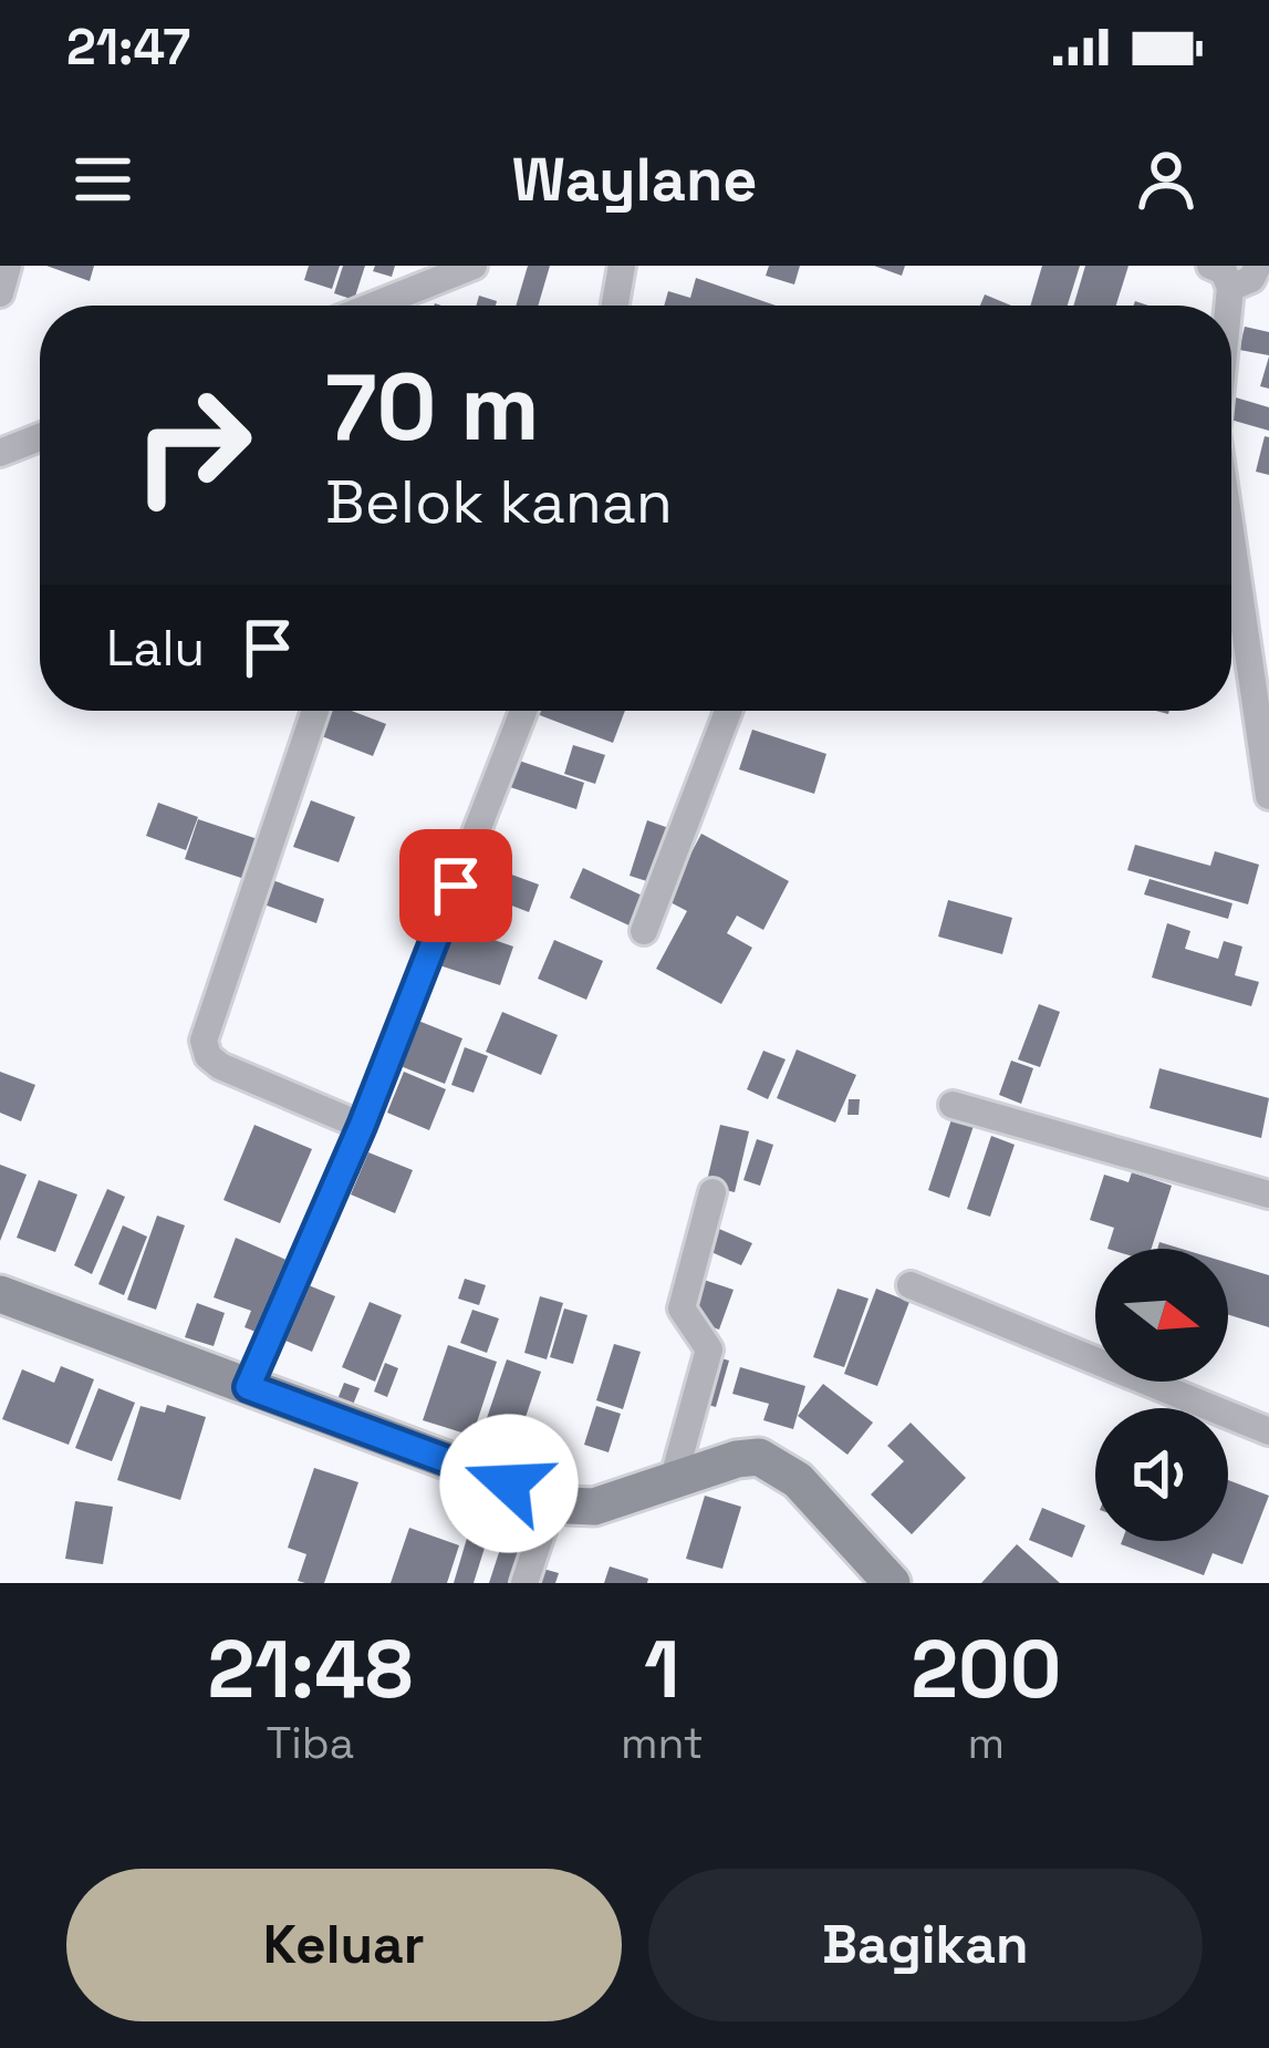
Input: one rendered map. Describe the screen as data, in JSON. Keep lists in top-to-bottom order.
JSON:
{
  "north": "right",
  "page": {
    "status": "21:47",
    "header": "Waylane",
    "turn": ["70 m", "Belok kanan"],
    "then": "Lalu",
    "eta": [
      "21:48",
      "Tiba",
      "1",
      "mnt",
      "200",
      "m"
    ],
    "buttons": ["Keluar", "Bagikan"]
  }
}
